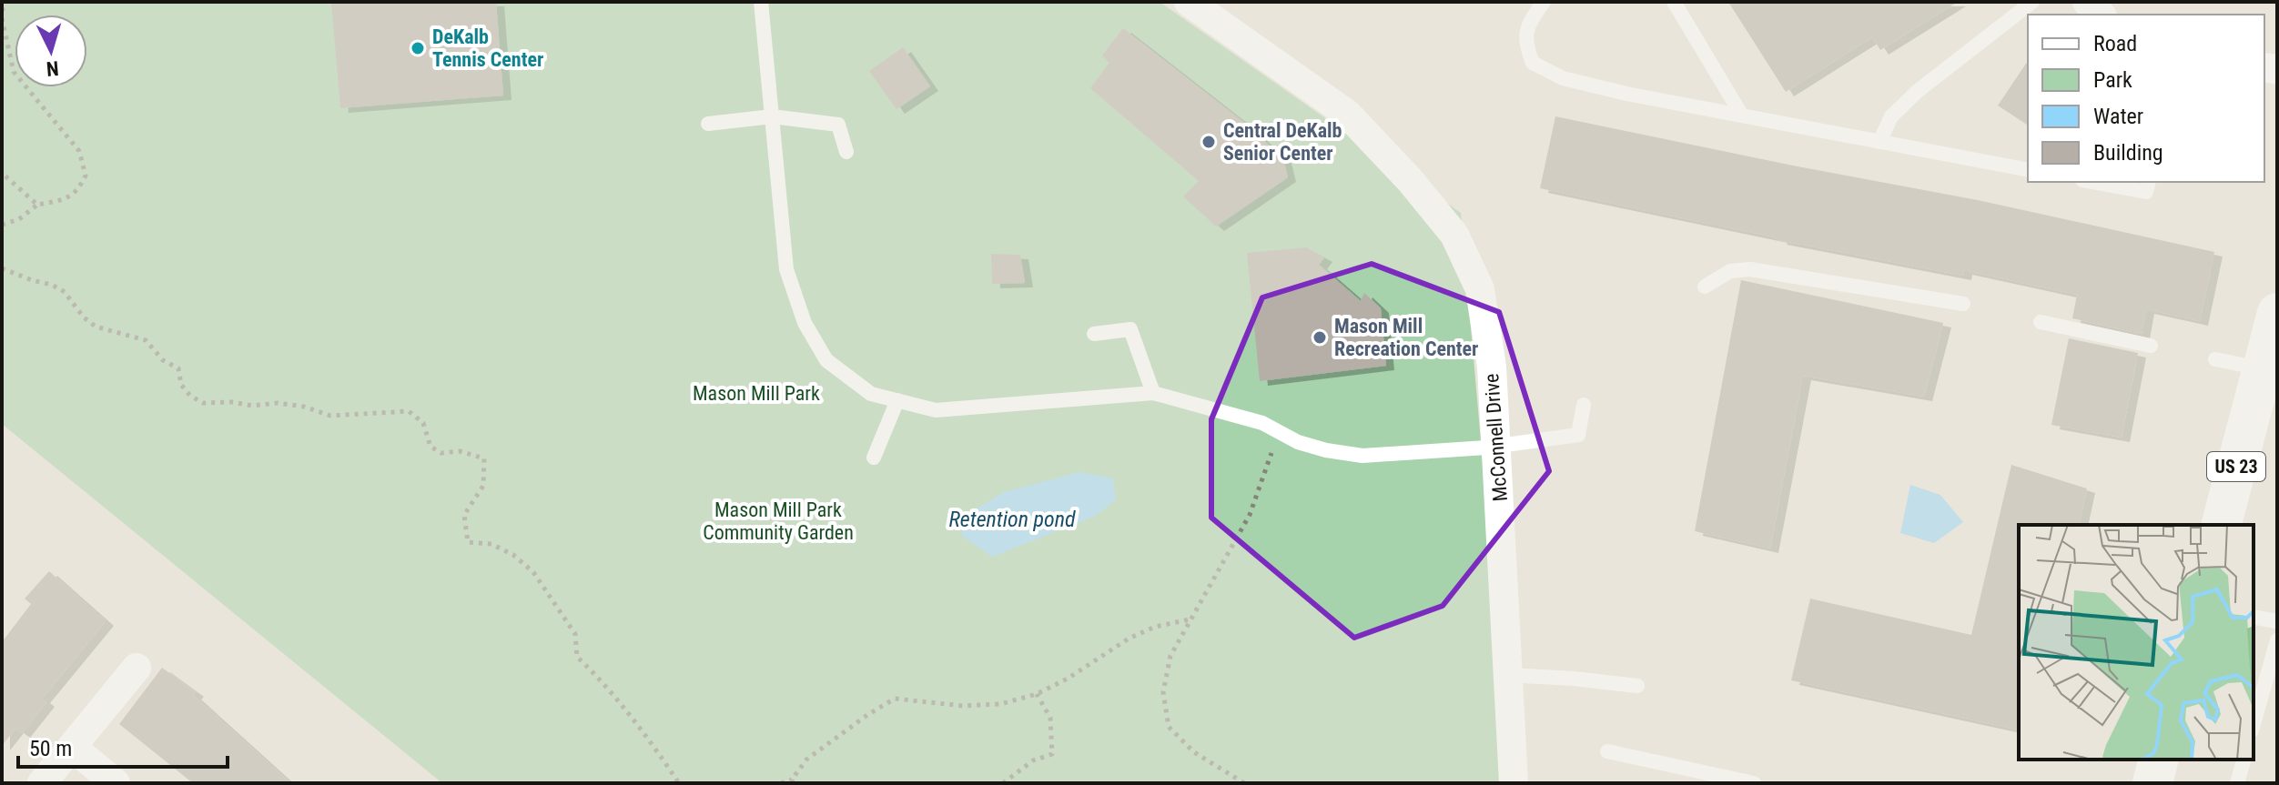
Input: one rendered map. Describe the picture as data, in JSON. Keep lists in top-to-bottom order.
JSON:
{
  "streets": {
    "main road": ["US 23"],
    "street": ["McConnell Drive"]
  },
  "water": ["Retention pond"],
  "parks": ["Mason Mill Park", "Mason Mill Park Community Garden"],
  "places": ["DeKalb Tennis Center", "Central DeKalb Senior Center", "Mason Mill Recreation Center"],
  "legend": [
    "Road",
    "Park",
    "Water",
    "Building"
  ],
  "scale_bar": "50 m",
  "north": "bottom"
}
